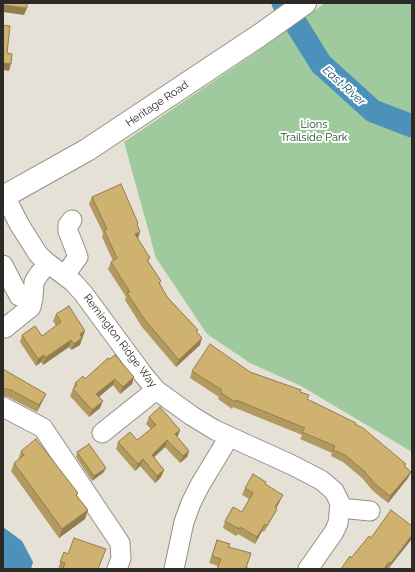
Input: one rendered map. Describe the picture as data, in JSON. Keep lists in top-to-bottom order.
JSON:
{
  "streets": {
    "main road": ["Heritage Road"],
    "street": ["Remington Ridge Way"]
  },
  "crossings": [
    ["Heritage Road", "Remington Ridge Way"]
  ],
  "water": ["East River"],
  "parks": ["Lions Trailside Park"]
}
